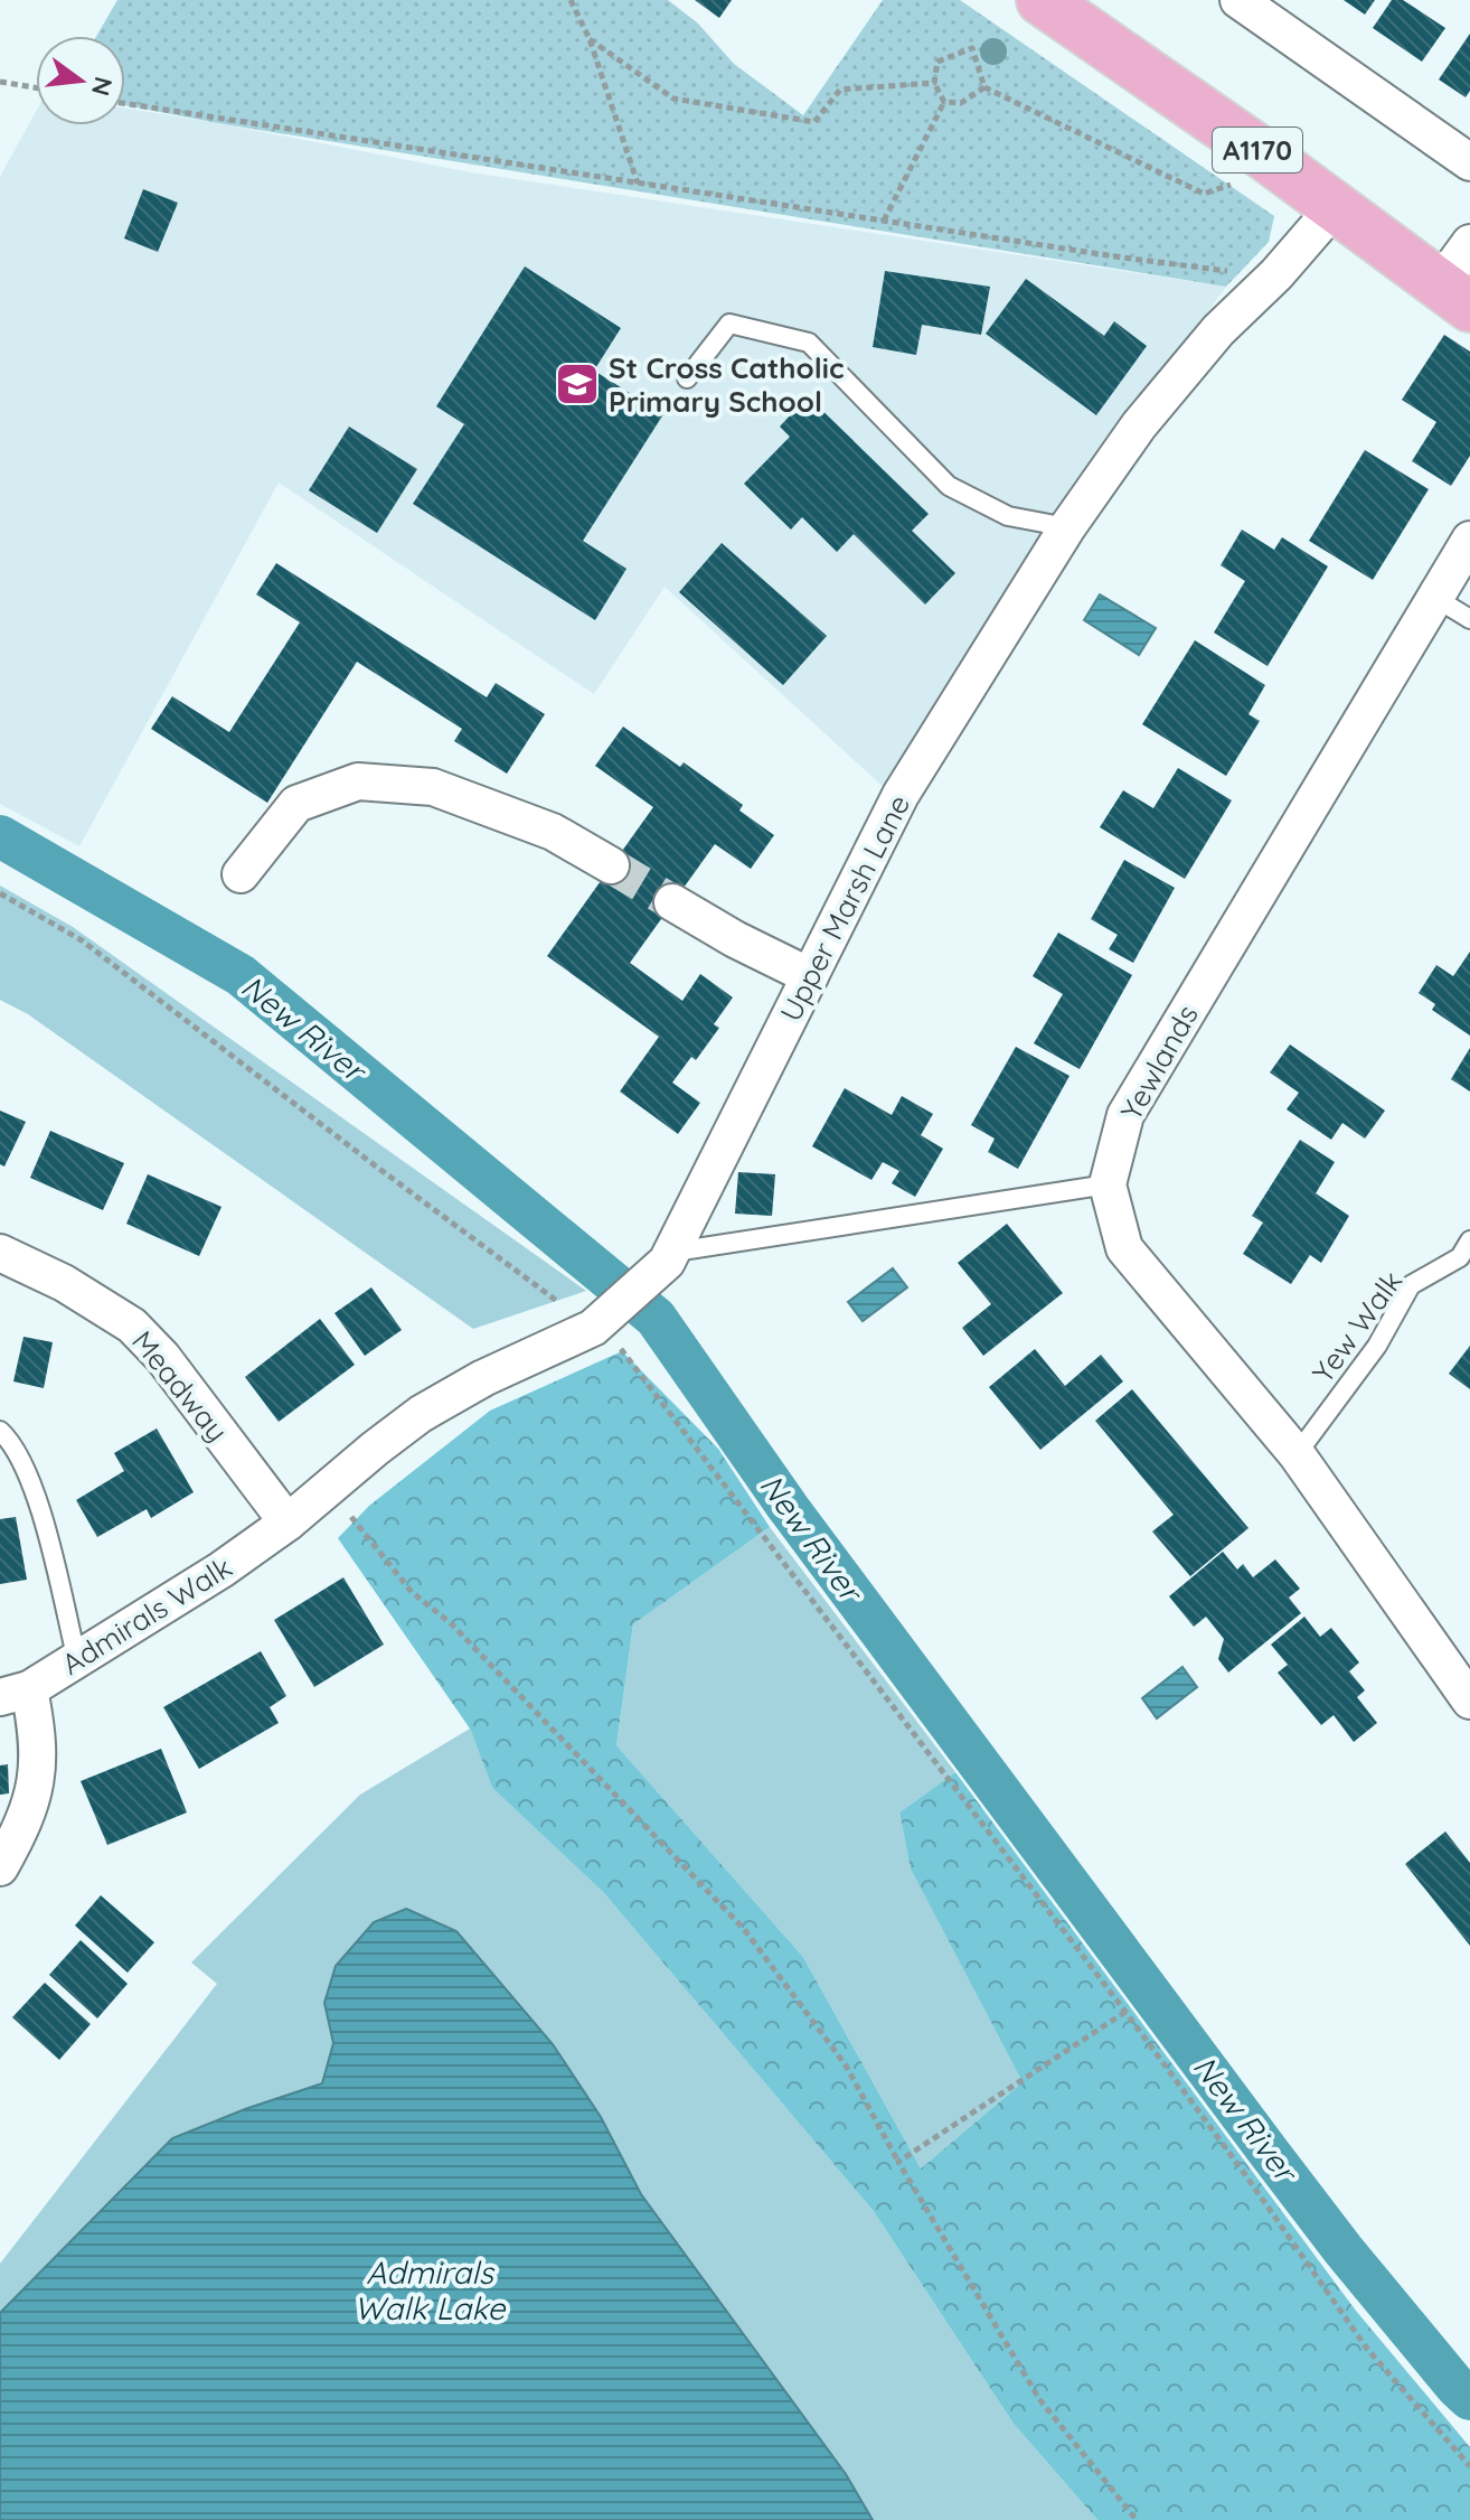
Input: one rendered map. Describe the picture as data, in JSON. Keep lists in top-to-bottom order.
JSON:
{
  "streets": {
    "main road": ["A1170"],
    "street": [
      "Upper Marsh Lane",
      "Yewlands",
      "Meadway",
      "Admirals Walk"
    ],
    "lane": ["Yew Walk"]
  },
  "crossings": [
    ["A1170", "Upper Marsh Lane"],
    ["Upper Marsh Lane", "Meadway"],
    ["Upper Marsh Lane", "Admirals Walk"],
    ["Yewlands", "Yew Walk"],
    ["Meadway", "Admirals Walk"]
  ],
  "water": ["New River", "Admirals Walk Lake"],
  "places": {
    "school or university": ["St Cross Catholic Primary School"]
  },
  "north": "right"
}
